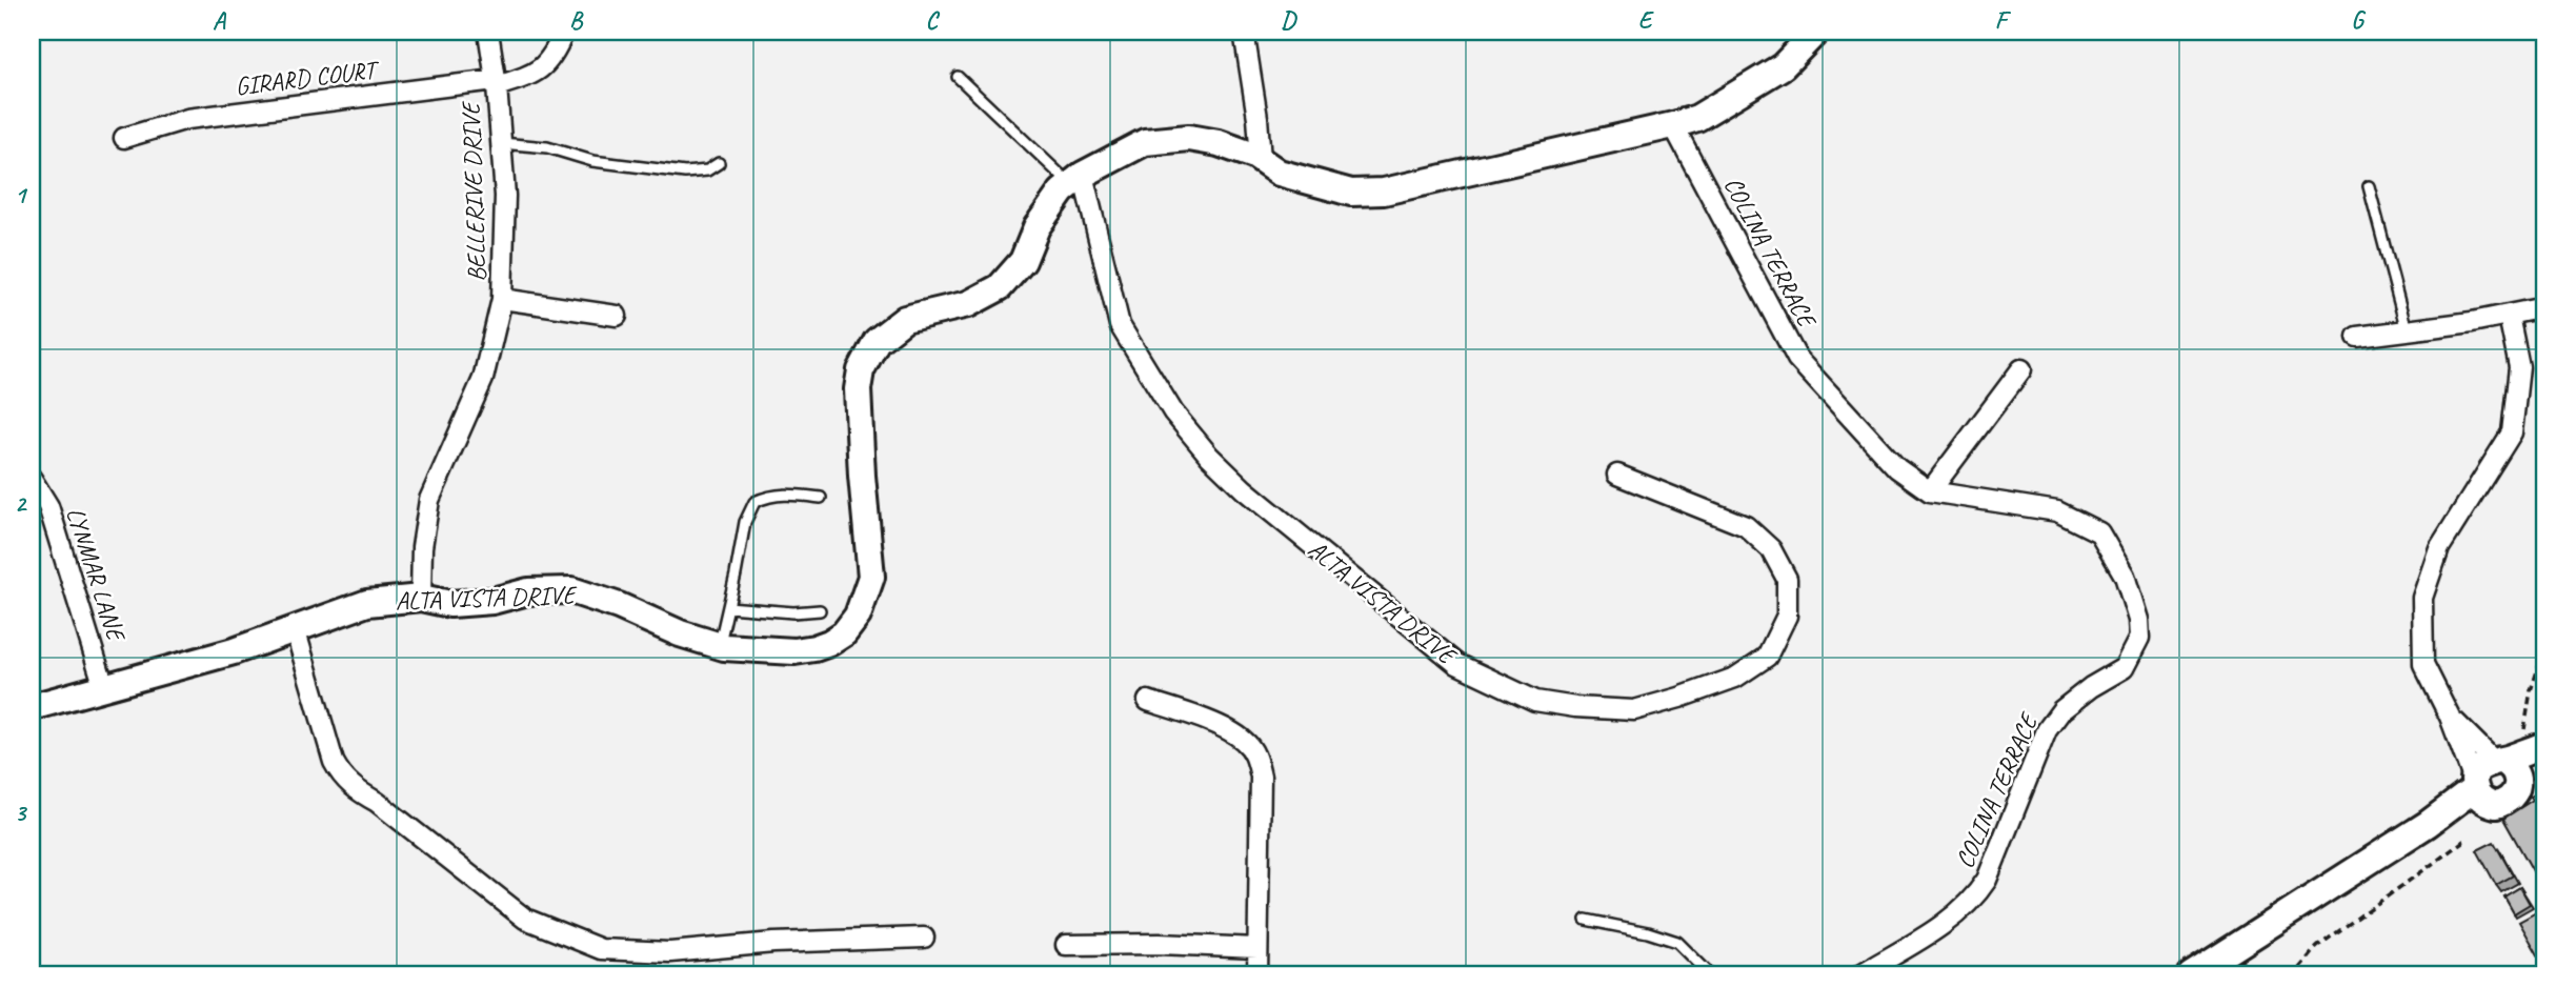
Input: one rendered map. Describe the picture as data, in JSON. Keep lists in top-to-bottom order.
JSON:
{
  "streets": {
    "street": [
      "GIRARD COURT",
      "BELLERIVE DRIVE",
      "COLINA TERRACE",
      "LYNMAR LANE",
      "ALTA VISTA DRIVE"
    ]
  },
  "crossings": [
    ["GIRARD COURT", "BELLERIVE DRIVE"],
    ["BELLERIVE DRIVE", "ALTA VISTA DRIVE"],
    ["COLINA TERRACE", "ALTA VISTA DRIVE"],
    ["LYNMAR LANE", "ALTA VISTA DRIVE"]
  ],
  "grid": {
    "columns": [
      "A",
      "B",
      "C",
      "D",
      "E",
      "F",
      "G"
    ],
    "rows": ["1", "2", "3"]
  }
}
